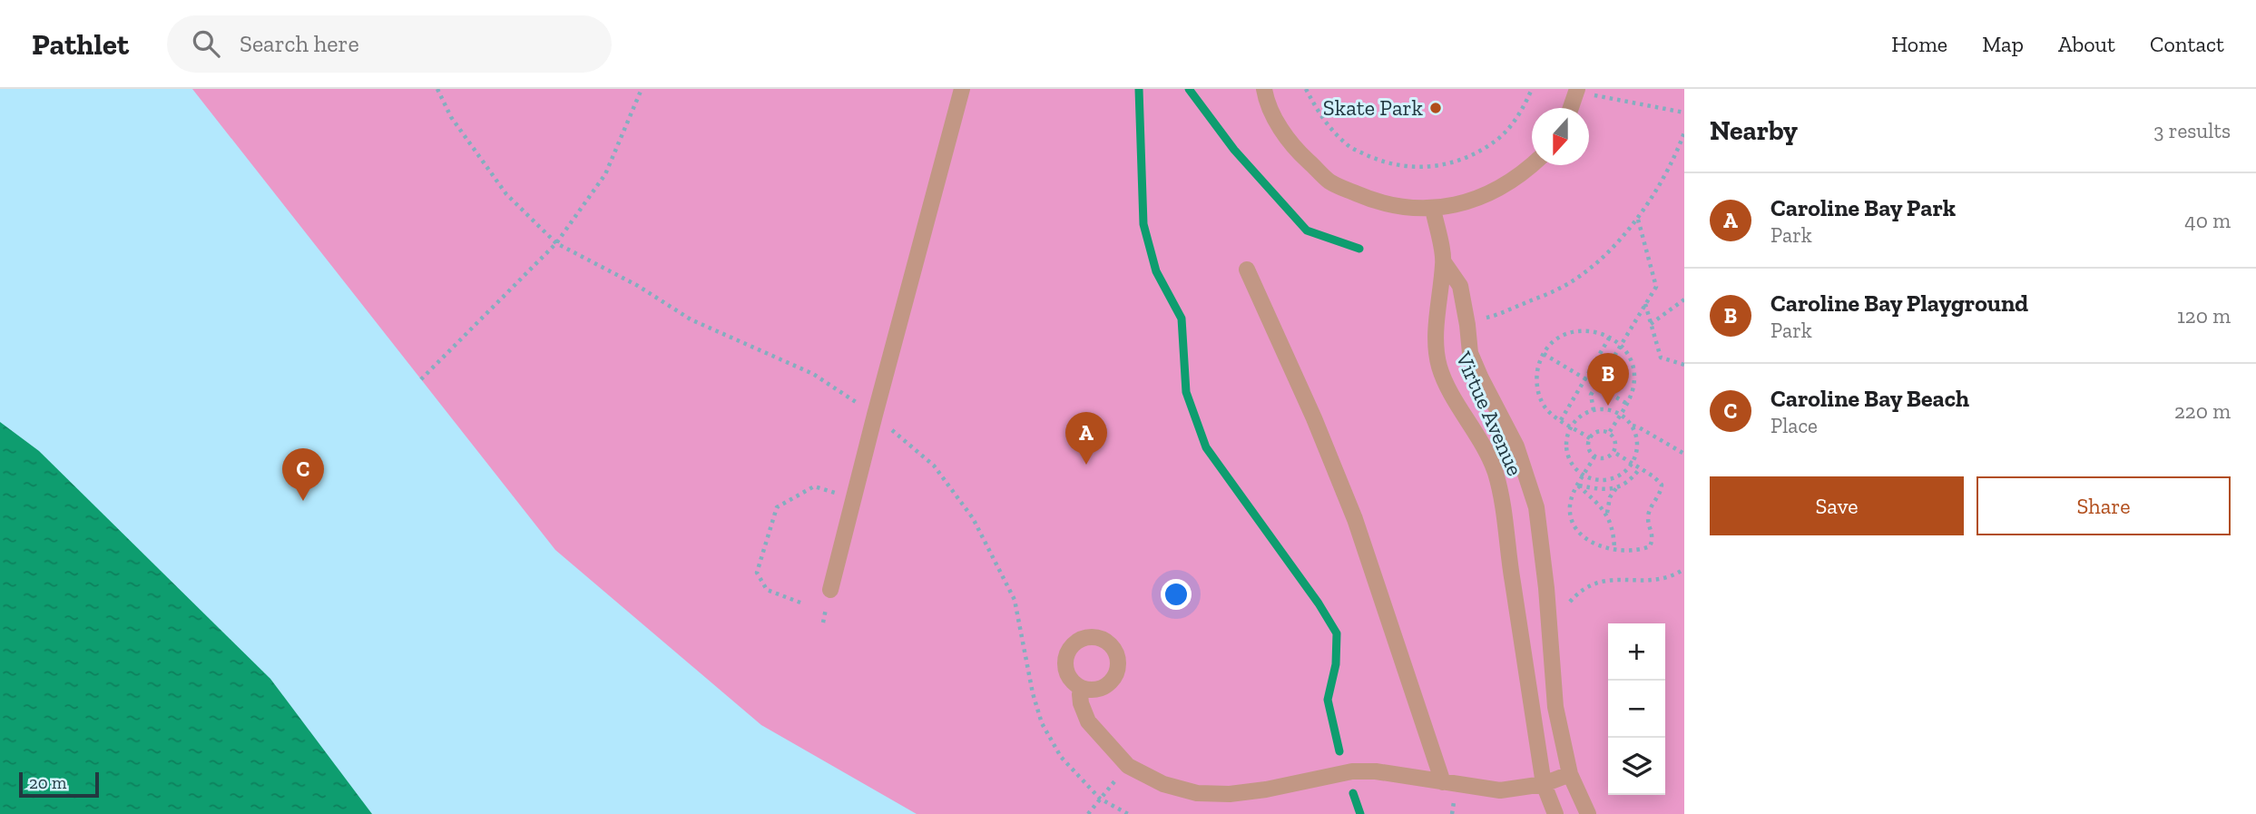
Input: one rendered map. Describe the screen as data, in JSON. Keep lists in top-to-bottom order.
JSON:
{
  "streets": {
    "street": ["Virtue Avenue"]
  },
  "places": ["Skate Park"],
  "scale_bar": "20 m",
  "north": "bottom",
  "page": {
    "header": "Pathlet",
    "search": "Search here",
    "nav": [
      "Home",
      "Map",
      "About",
      "Contact"
    ],
    "heading": ["Nearby", "3 results"],
    "list": [
      {
        "mark": "A",
        "name": "Caroline Bay Park",
        "note": "Park",
        "value": "40 m"
      },
      {
        "mark": "B",
        "name": "Caroline Bay Playground",
        "note": "Park",
        "value": "120 m"
      },
      {
        "mark": "C",
        "name": "Caroline Bay Beach",
        "note": "Place",
        "value": "220 m"
      }
    ],
    "pins": ["B", "A", "C"],
    "buttons": ["Save", "Share"],
    "map_buttons": ["+", "−"],
    "scale": "20 m"
  }
}
